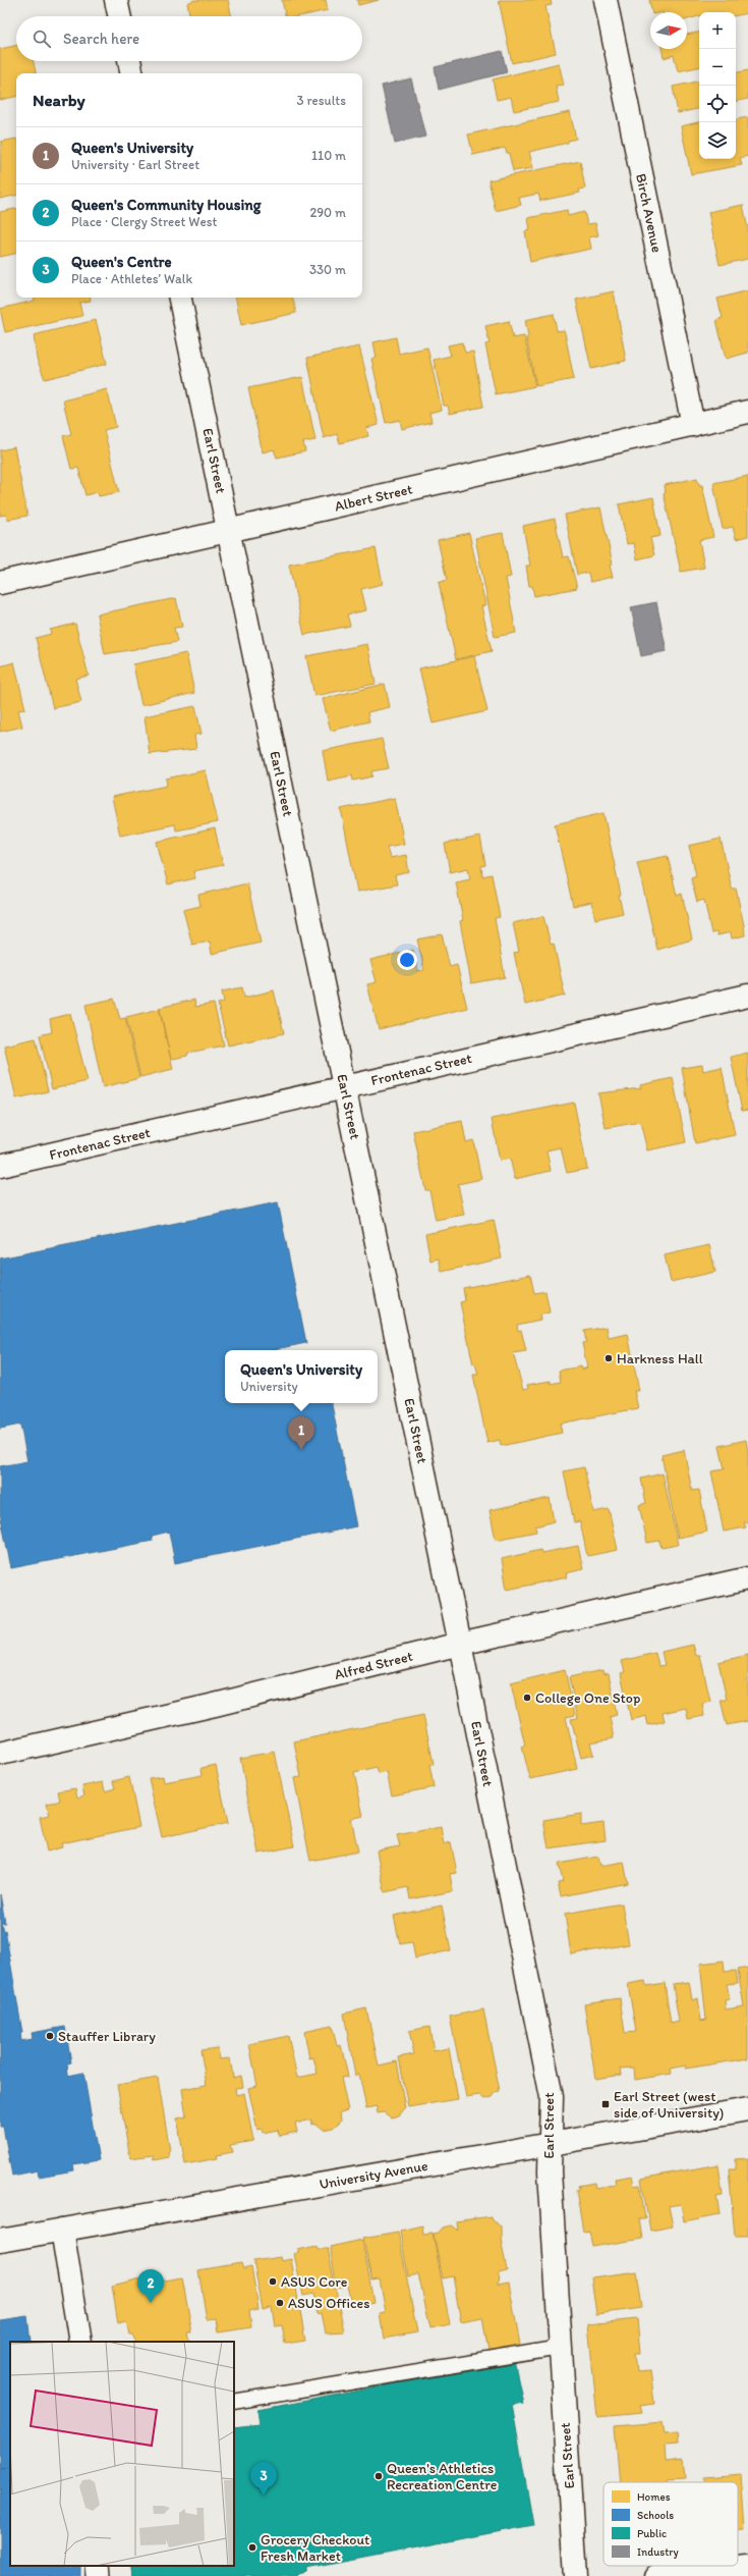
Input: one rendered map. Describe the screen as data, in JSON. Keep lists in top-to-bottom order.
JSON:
{
  "streets": {
    "street": [
      "Birch Avenue",
      "Earl Street",
      "Albert Street",
      "Frontenac Street",
      "Alfred Street",
      "University Avenue"
    ]
  },
  "crossings": [
    ["Birch Avenue", "Albert Street"],
    ["Earl Street", "Albert Street"],
    ["Earl Street", "Frontenac Street"],
    ["Earl Street", "Alfred Street"],
    ["Earl Street", "University Avenue"]
  ],
  "places": {
    "other": [
      "Harkness Hall",
      "College One Stop",
      "Stauffer Library",
      "ASUS Core",
      "ASUS Offices",
      "Queen's Athletics Recreation Centre",
      "Grocery Checkout Fresh Market"
    ],
    "transit": ["Earl Street (west side of University)"]
  },
  "legend": [
    "Homes",
    "Schools",
    "Public",
    "Industry"
  ],
  "north": "right",
  "page": {
    "map_buttons": ["+", "−"],
    "search": "Search here",
    "heading": ["Nearby", "3 results"],
    "list": [
      {
        "mark": "1",
        "name": "Queen's University",
        "note": "University · Earl Street",
        "value": "110 m"
      },
      {
        "mark": "2",
        "name": "Queen's Community Housing",
        "note": "Place · Clergy Street West",
        "value": "290 m"
      },
      {
        "mark": "3",
        "name": "Queen's Centre",
        "note": "Place · Athletes’ Walk",
        "value": "330 m"
      }
    ],
    "popup": ["Queen's University", "University"],
    "pins": ["1", "2", "3"]
  }
}
